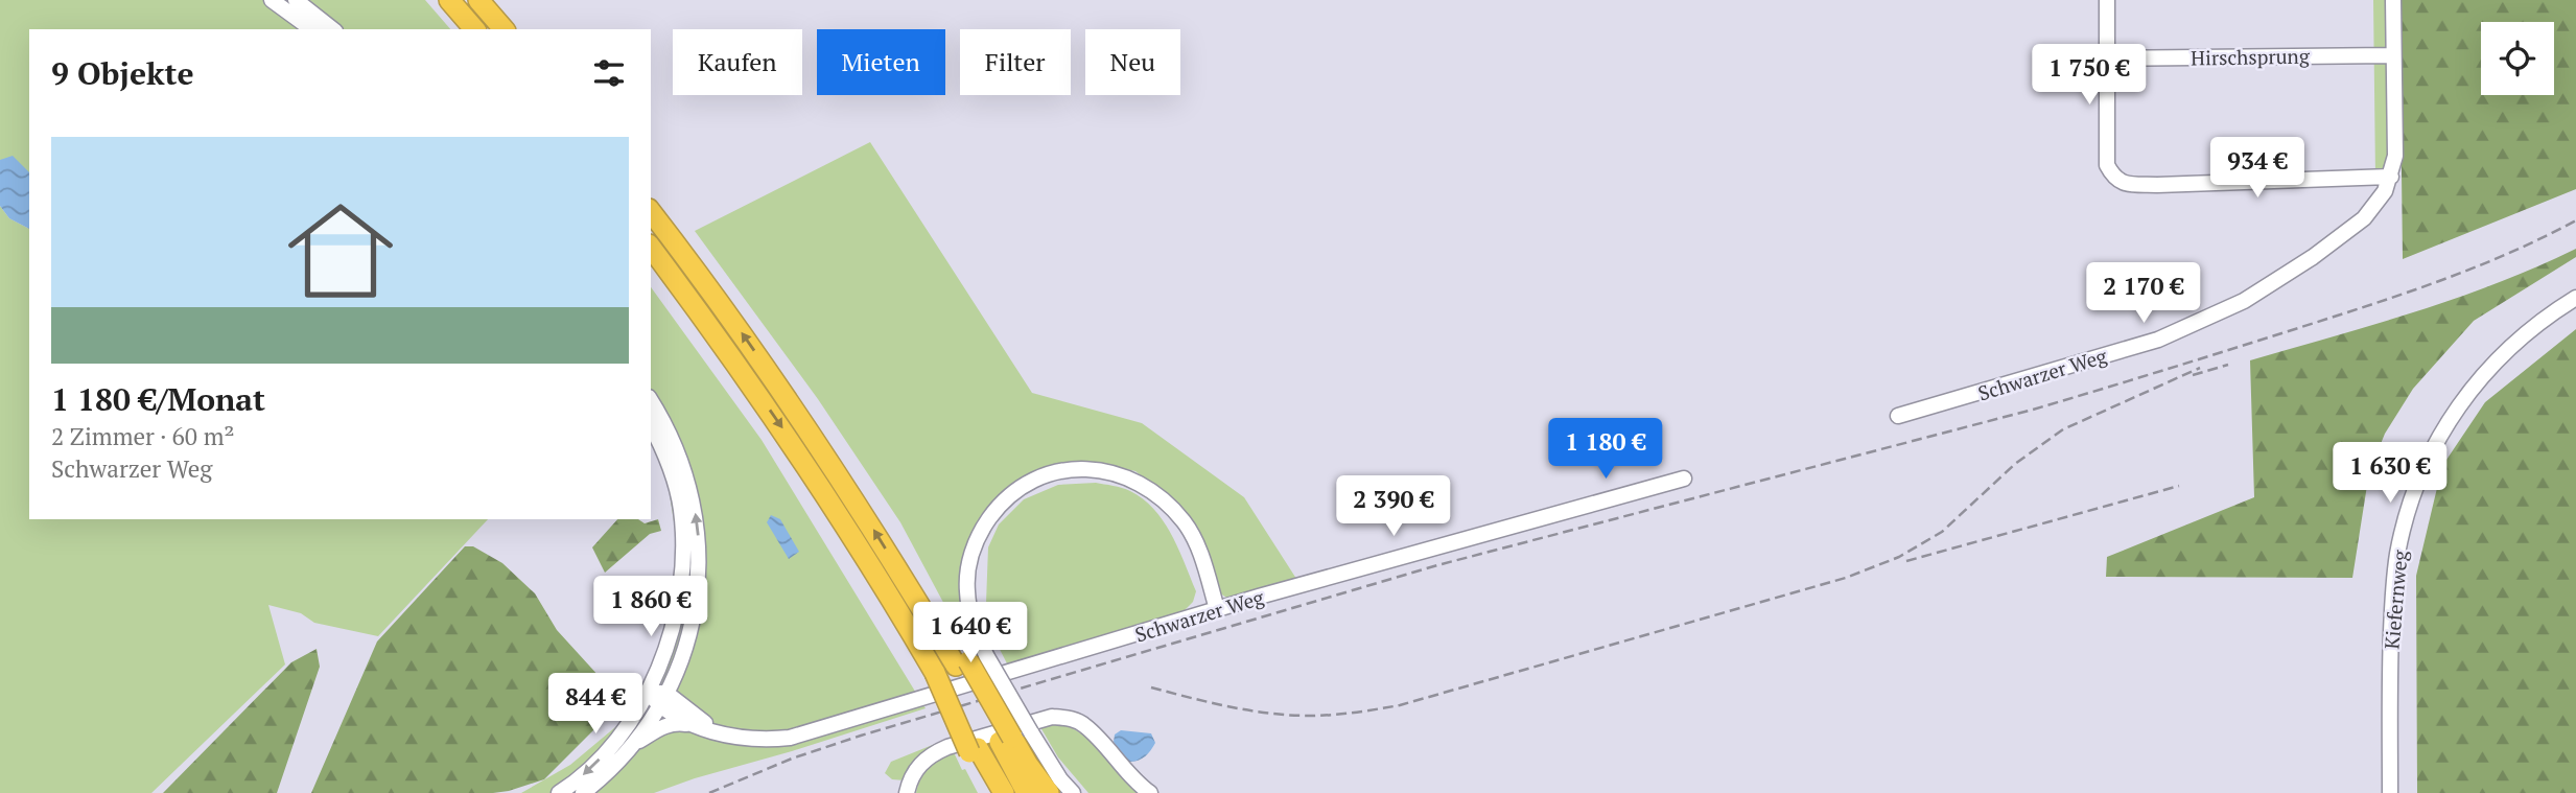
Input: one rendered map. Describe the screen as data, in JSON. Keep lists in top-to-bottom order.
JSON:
{
  "streets": {
    "street": ["Hirschsprung", "Schwarzer Weg", "Kiefernweg"]
  },
  "crossings": [
    ["Hirschsprung", "Schwarzer Weg"]
  ],
  "page": {
    "chip": [
      "Kaufen",
      "Mieten",
      "Filter",
      "Neu"
    ],
    "heading": "9 Objekte",
    "price": [
      "1 750 €",
      "934 €",
      "2 170 €",
      "1 180 €",
      "1 630 €",
      "2 390 €",
      "1 860 €",
      "1 640 €",
      "844 €"
    ],
    "list": [
      {
        "name": "1 180 €/Monat",
        "note": "2 Zimmer · 60 m² · Schwarzer Weg"
      }
    ]
  }
}
